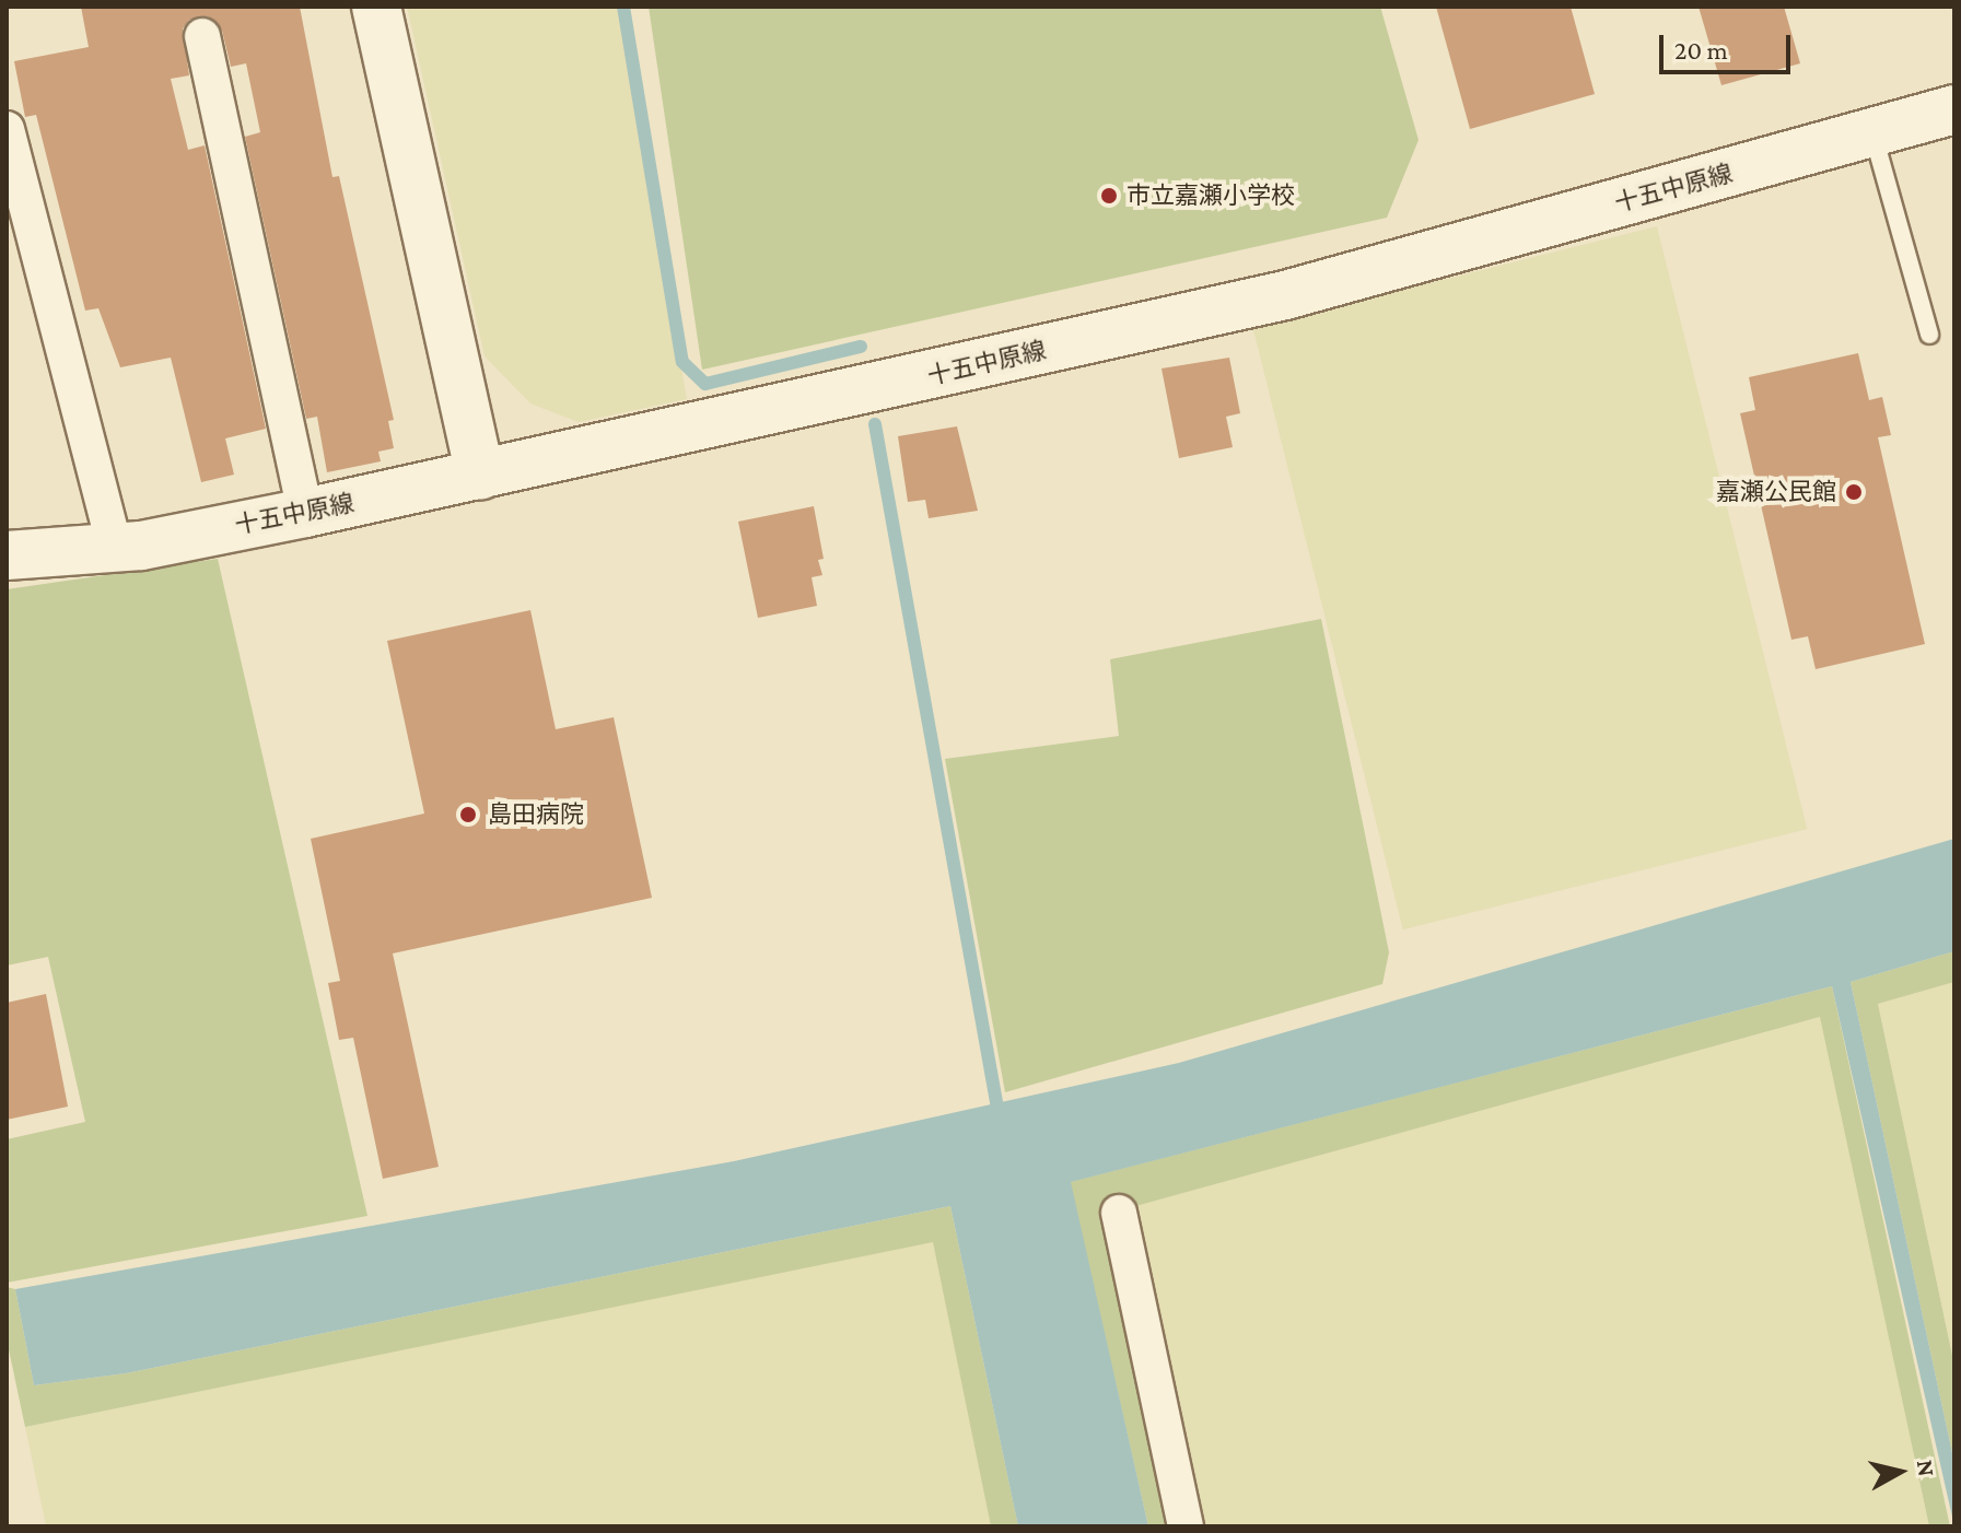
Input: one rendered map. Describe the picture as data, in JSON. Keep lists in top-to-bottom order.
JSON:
{
  "streets": {
    "main road": ["十五中原線"]
  },
  "places": ["市立嘉瀬小学校", "嘉瀬公民館", "島田病院"],
  "scale_bar": "20 m",
  "north": "right"
}
